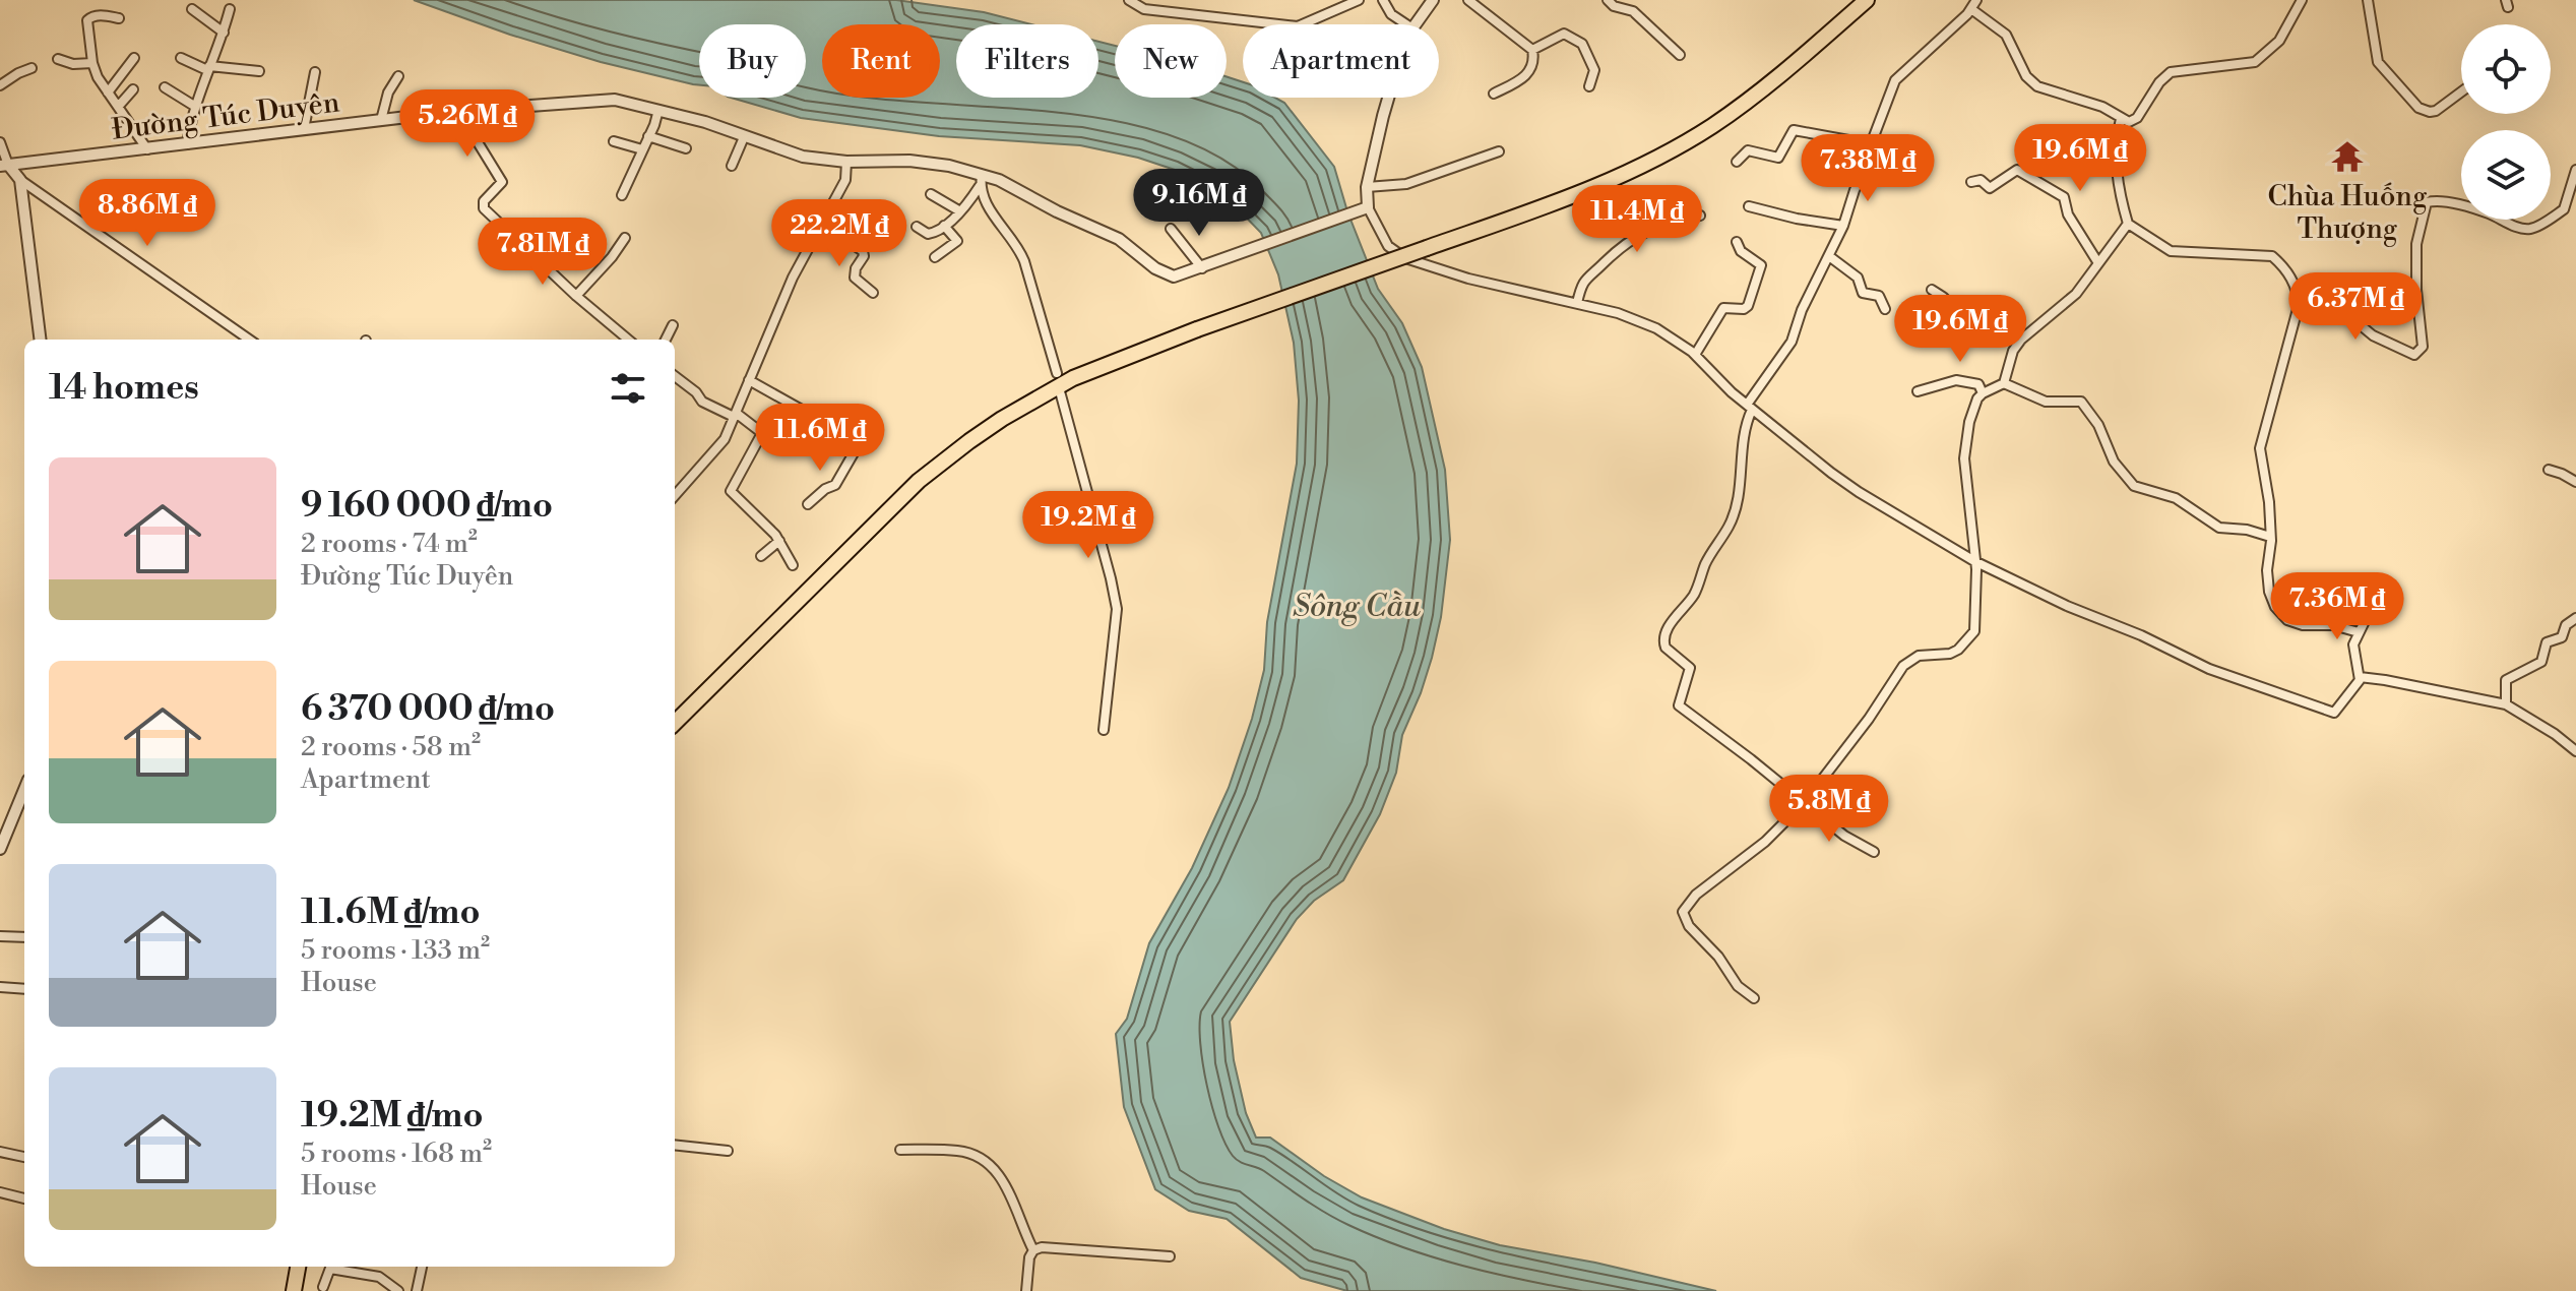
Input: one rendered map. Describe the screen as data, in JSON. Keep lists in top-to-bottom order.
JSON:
{
  "streets": {
    "street": ["Đường Túc Duyên"]
  },
  "water": ["Sông Cầu"],
  "places": {
    "temple": ["Chùa Huống Thượng"]
  },
  "page": {
    "chip": [
      "Buy",
      "Rent",
      "Filters",
      "New",
      "Apartment"
    ],
    "price": [
      "5.26M ₫",
      "19.6M ₫",
      "7.38M ₫",
      "9.16M ₫",
      "8.86M ₫",
      "11.4M ₫",
      "22.2M ₫",
      "7.81M ₫",
      "6.37M ₫",
      "19.6M ₫",
      "11.6M ₫",
      "19.2M ₫",
      "7.36M ₫",
      "5.8M ₫"
    ],
    "heading": "14 homes",
    "list": [
      {
        "name": "9 160 000 ₫/mo",
        "note": "2 rooms · 74 m² · Đường Túc Duyên"
      },
      {
        "name": "6 370 000 ₫/mo",
        "note": "2 rooms · 58 m² · Apartment"
      },
      {
        "name": "11.6M ₫/mo",
        "note": "5 rooms · 133 m² · House"
      },
      {
        "name": "19.2M ₫/mo",
        "note": "5 rooms · 168 m² · House"
      }
    ]
  }
}
